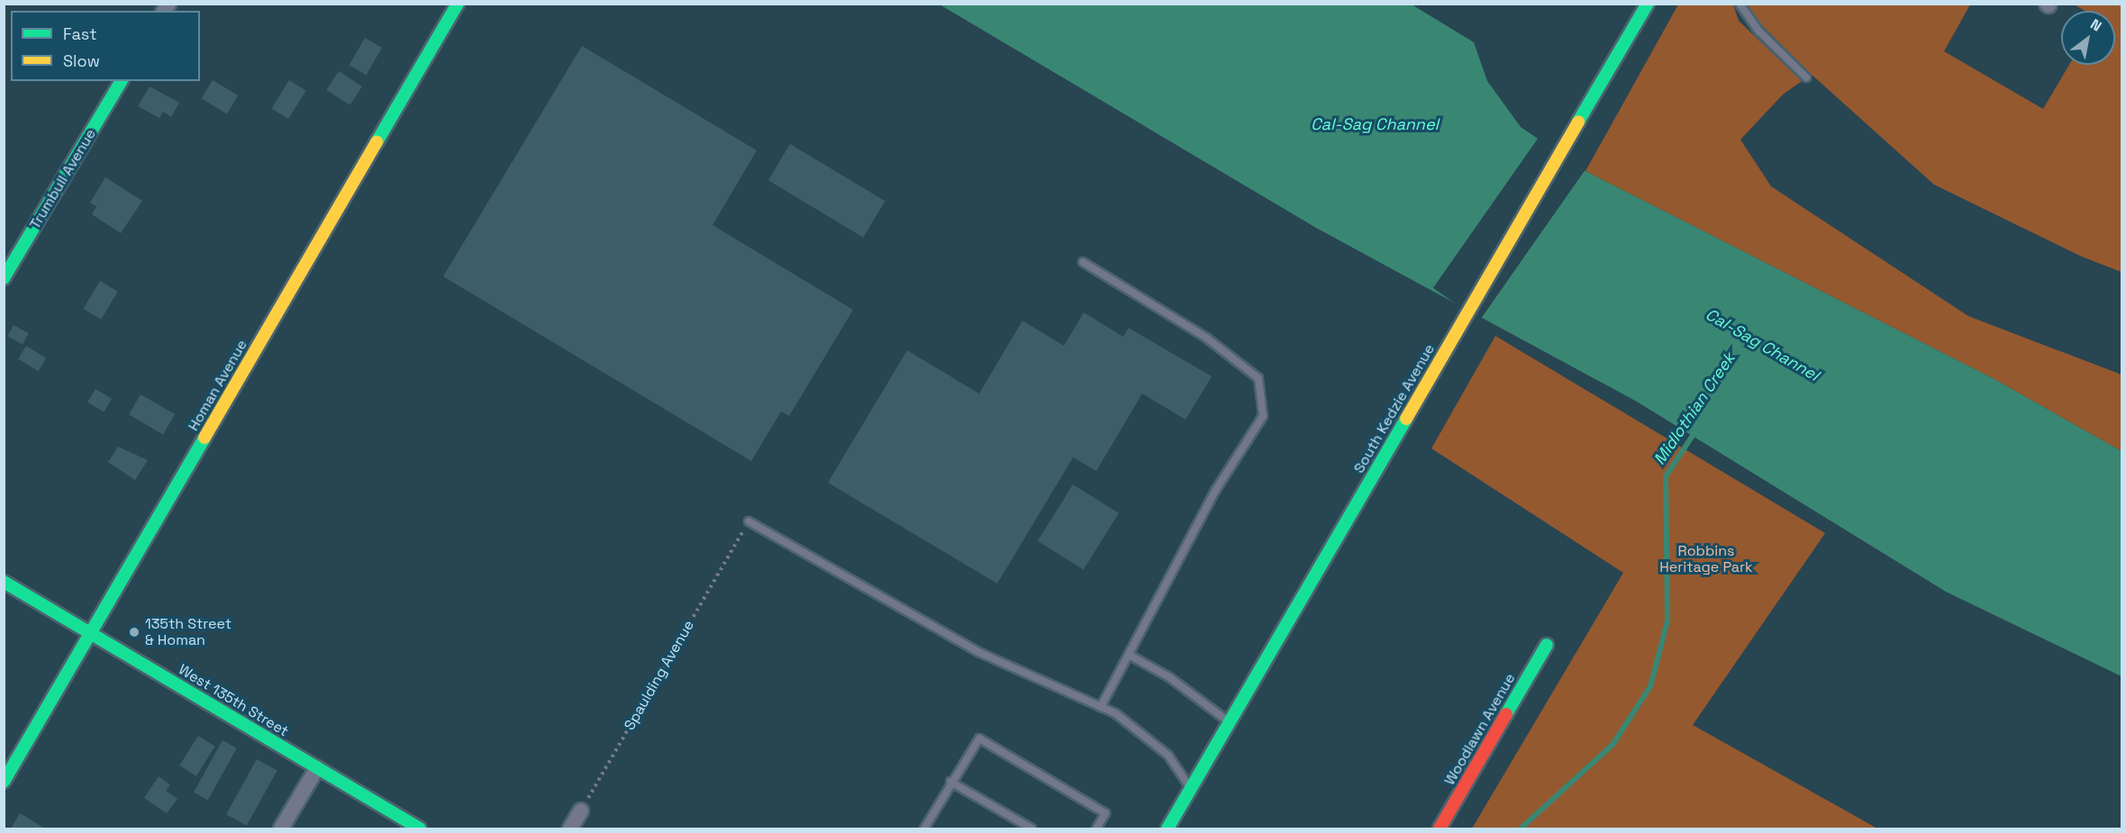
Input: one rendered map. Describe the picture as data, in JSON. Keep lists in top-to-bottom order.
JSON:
{
  "streets": {
    "street": [
      "Trumbull Avenue",
      "Homan Avenue",
      "South Kedzie Avenue",
      "West 135th Street",
      "Woodlawn Avenue"
    ],
    "path": ["Spaulding Avenue"]
  },
  "crossings": [
    ["Homan Avenue", "West 135th Street"]
  ],
  "water": ["Cal-Sag Channel", "Midlothian Creek"],
  "parks": ["Robbins Heritage Park"],
  "places": ["135th Street & Homan"],
  "legend": ["Fast", "Slow"],
  "north": "top right"
}
